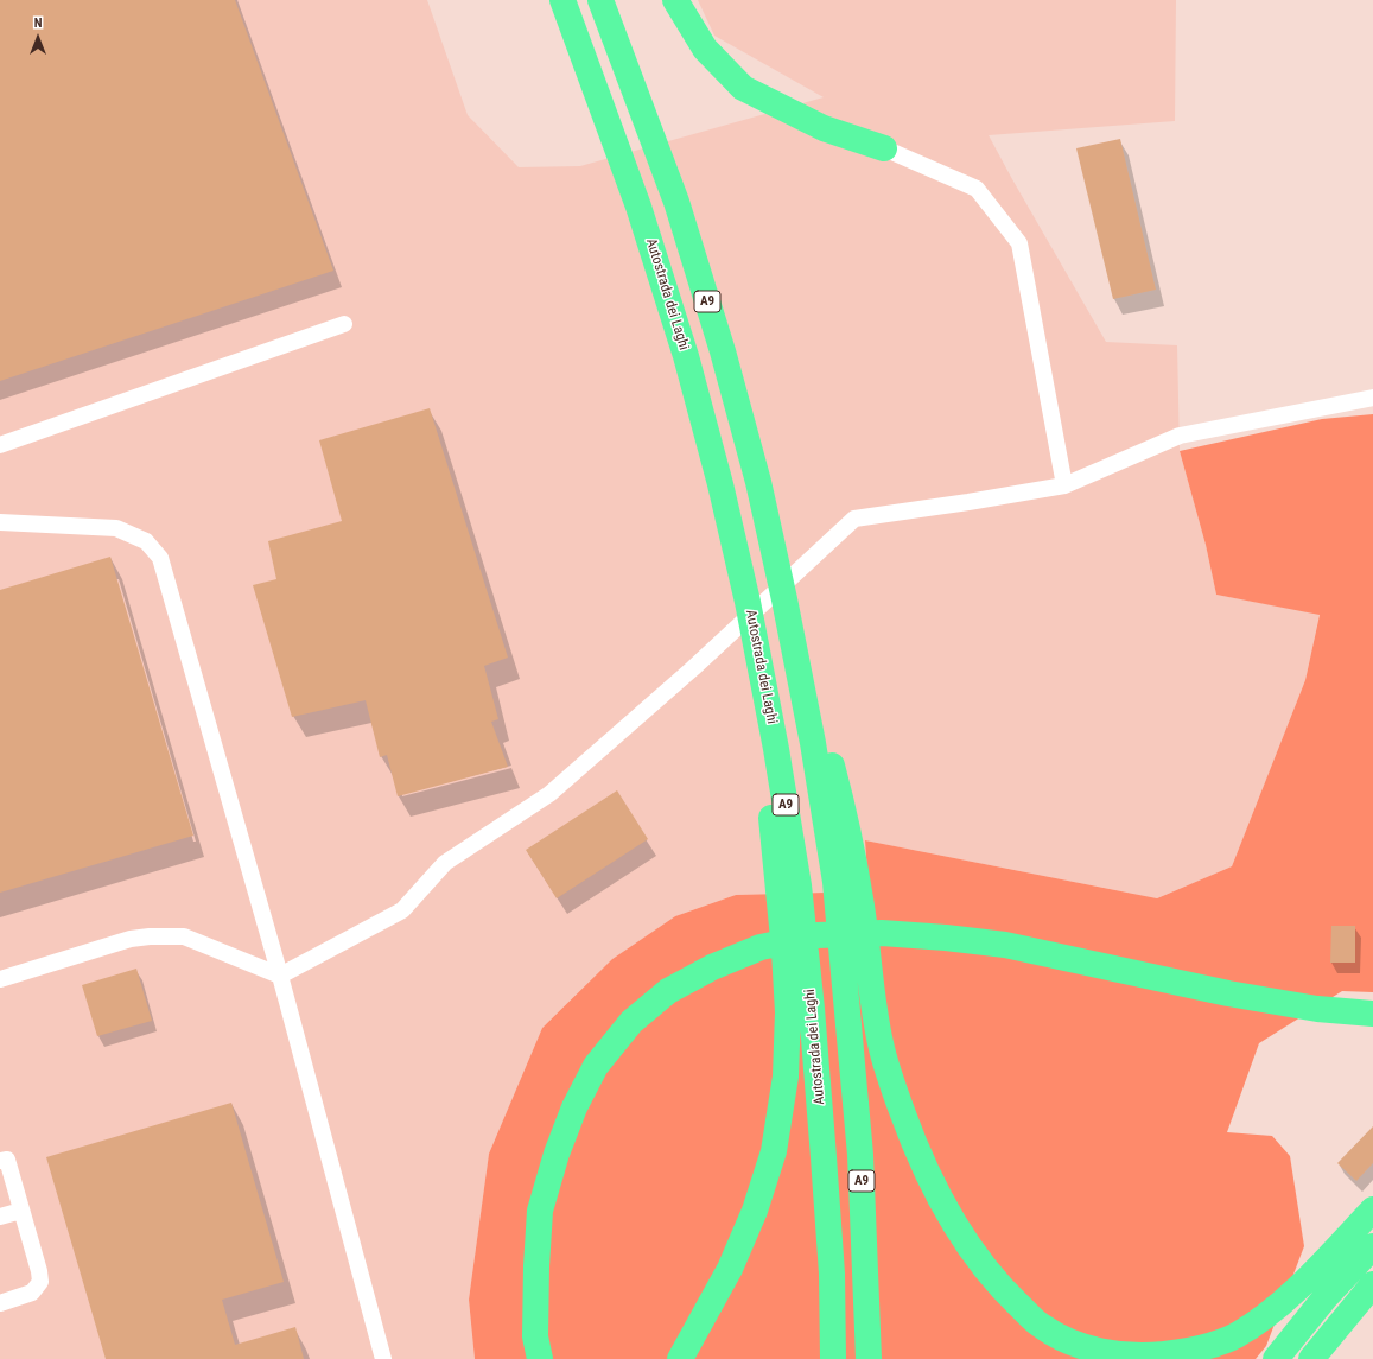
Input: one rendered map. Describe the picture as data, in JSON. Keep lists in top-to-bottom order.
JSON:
{
  "streets": {
    "highway": ["Autostrada dei Laghi", "A9"]
  },
  "north": "top"
}
